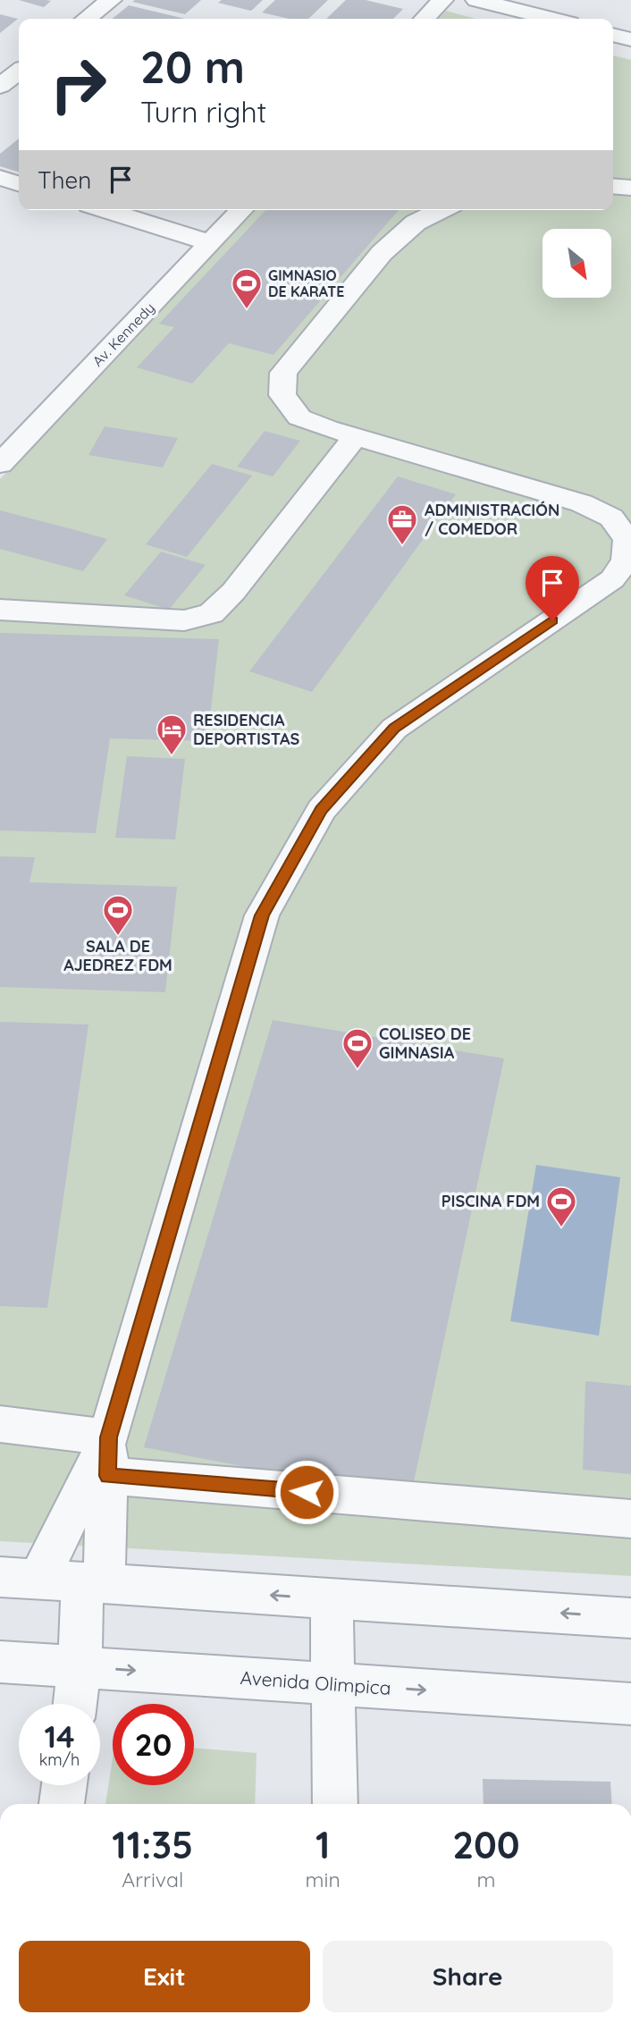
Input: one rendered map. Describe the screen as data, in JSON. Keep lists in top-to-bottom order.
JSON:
{
  "streets": {
    "street": ["Av. Kennedy", "Avenida Olimpica"]
  },
  "places": {
    "sports": [
      "GIMNASIO DE KARATE",
      "SALA DE AJEDREZ FDM",
      "COLISEO DE GIMNASIA",
      "PISCINA FDM"
    ],
    "office": ["ADMINISTRACIÓN / COMEDOR"],
    "hotel": ["RESIDENCIA DEPORTISTAS"]
  },
  "north": "bottom right",
  "page": {
    "turn": ["20 m", "Turn right"],
    "then": "Then",
    "speed": "14 km/h",
    "limit": "20",
    "eta": [
      "11:35",
      "Arrival",
      "1",
      "min",
      "200",
      "m"
    ],
    "buttons": ["Exit", "Share"]
  }
}
